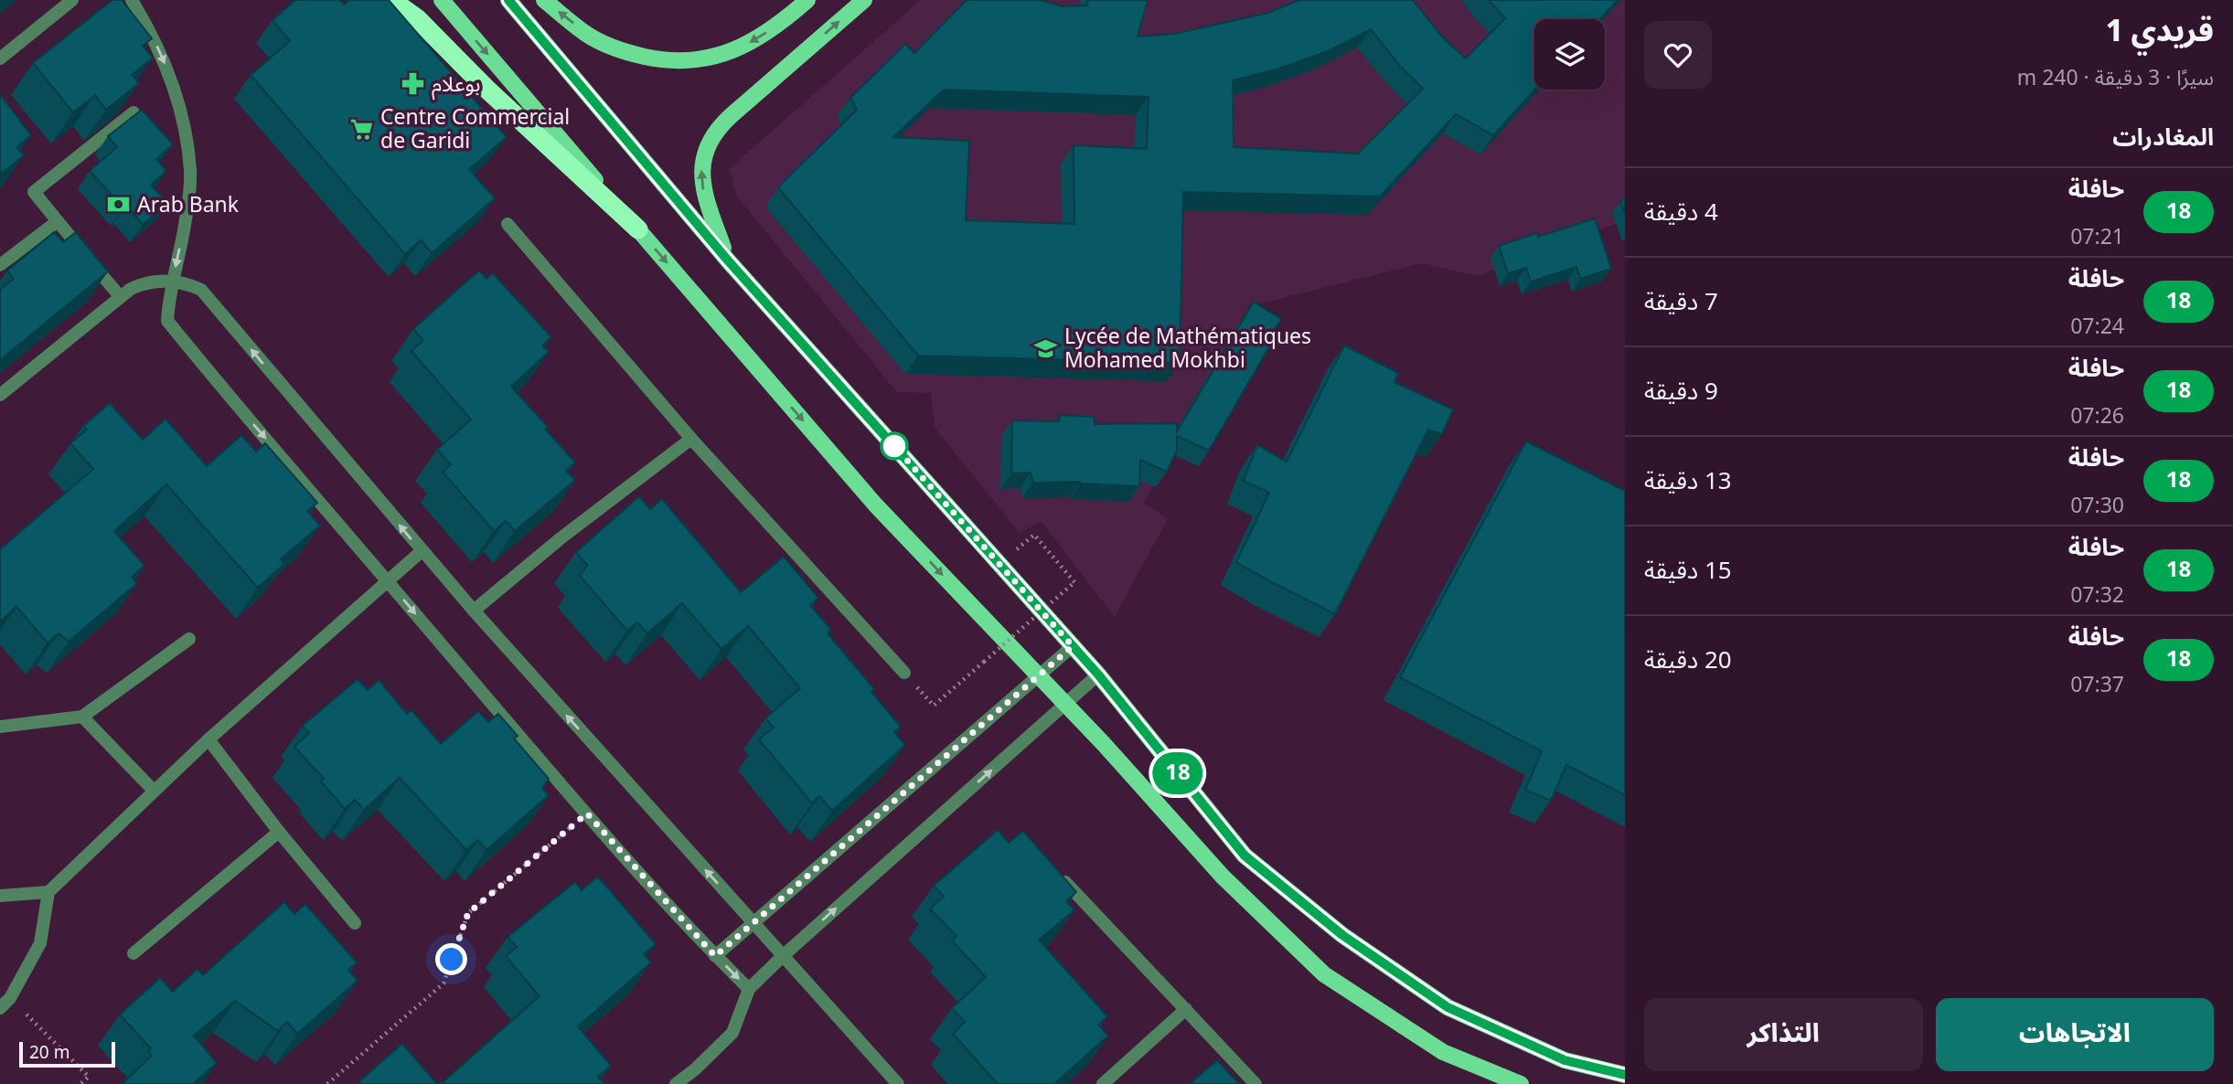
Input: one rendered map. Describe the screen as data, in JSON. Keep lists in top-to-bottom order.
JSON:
{
  "places": {
    "pharmacy": ["بوعلام"],
    "supermarket": ["Centre Commercial de Garidi"],
    "bank": ["Arab Bank"],
    "school or university": ["Lycée de Mathématiques Mohamed Mokhbi"]
  },
  "lines": ["bus line 18"],
  "scale_bar": "20 m",
  "page": {
    "heading": [
      ["قريدي 1", "سيرًا · 3 دقيقة · 240 m"],
      "المغادرات"
    ],
    "on_map": "18",
    "list": [
      {
        "mark": "18",
        "name": "حافلة",
        "note": "07:21",
        "value": "4 دقيقة"
      },
      {
        "mark": "18",
        "name": "حافلة",
        "note": "07:24",
        "value": "7 دقيقة"
      },
      {
        "mark": "18",
        "name": "حافلة",
        "note": "07:26",
        "value": "9 دقيقة"
      },
      {
        "mark": "18",
        "name": "حافلة",
        "note": "07:30",
        "value": "13 دقيقة"
      },
      {
        "mark": "18",
        "name": "حافلة",
        "note": "07:32",
        "value": "15 دقيقة"
      },
      {
        "mark": "18",
        "name": "حافلة",
        "note": "07:37",
        "value": "20 دقيقة"
      }
    ],
    "buttons": ["الاتجاهات", "التذاكر"],
    "scale": "20 m"
  }
}
